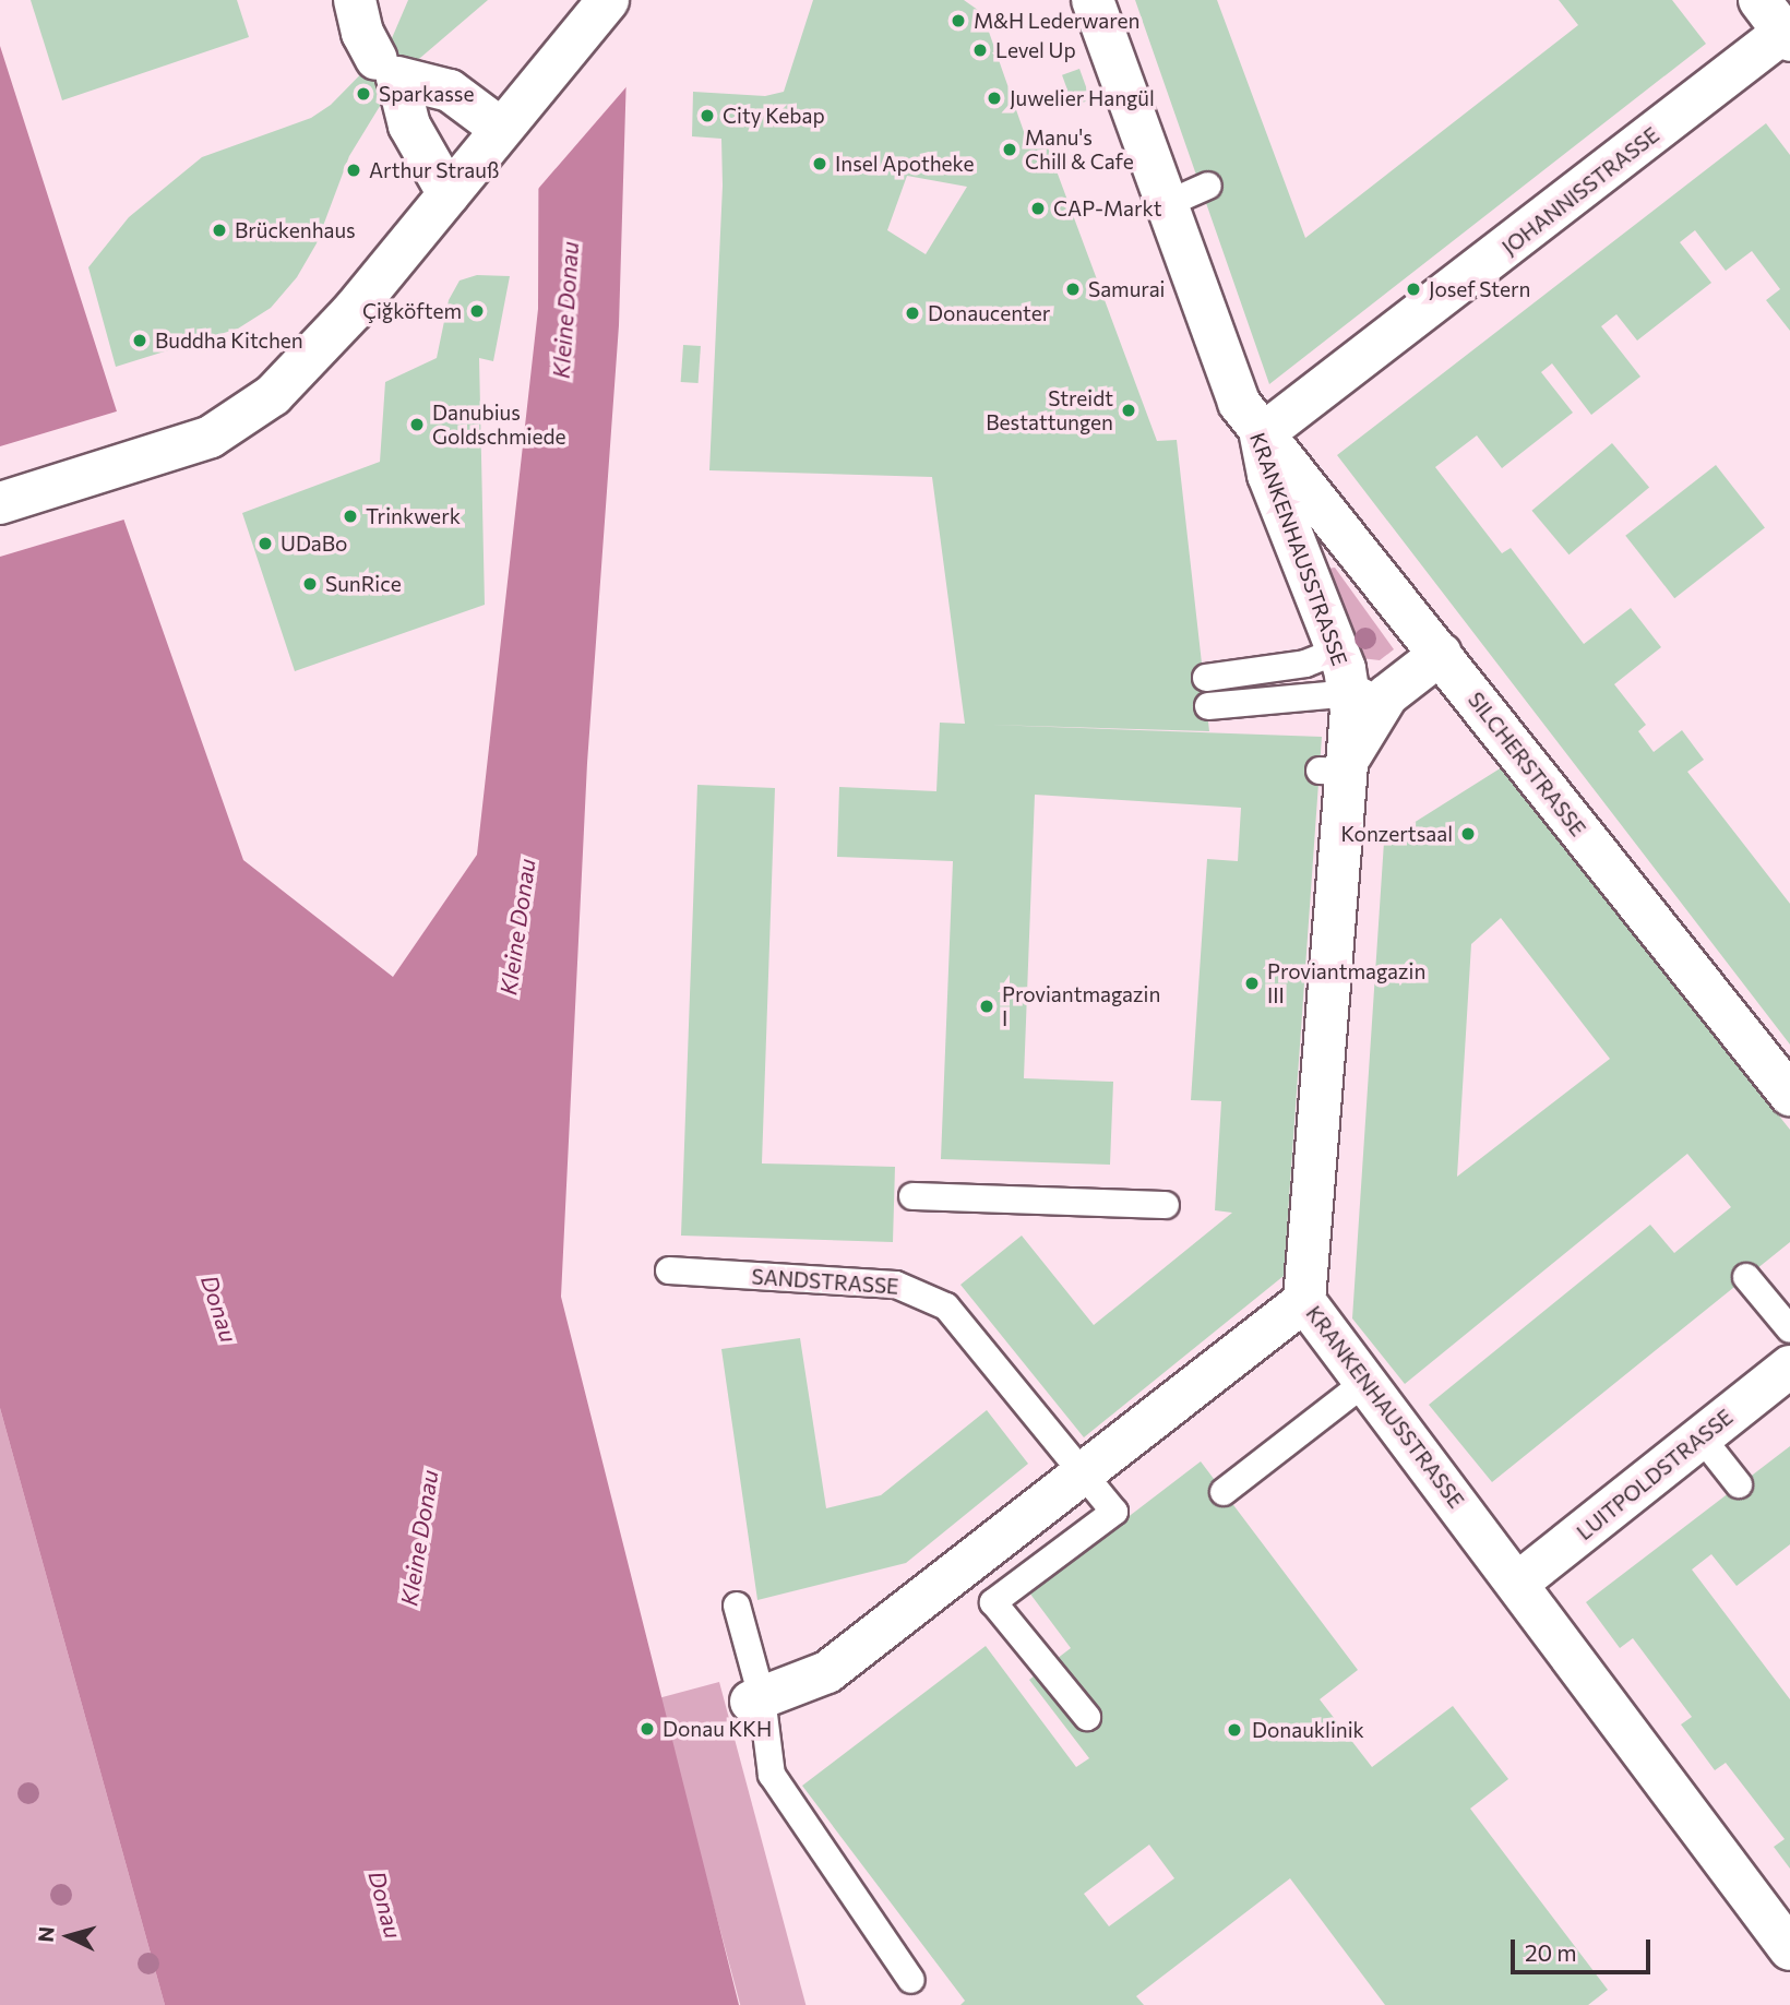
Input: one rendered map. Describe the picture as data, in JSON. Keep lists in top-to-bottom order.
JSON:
{
  "streets": {
    "street": [
      "JOHANNISSTRASSE",
      "KRANKENHAUSSTRASSE",
      "SILCHERSTRASSE",
      "LUITPOLDSTRASSE"
    ],
    "lane": ["SANDSTRASSE"]
  },
  "crossings": [
    ["JOHANNISSTRASSE", "KRANKENHAUSSTRASSE"],
    ["JOHANNISSTRASSE", "SILCHERSTRASSE"],
    ["KRANKENHAUSSTRASSE", "SILCHERSTRASSE"],
    ["KRANKENHAUSSTRASSE", "LUITPOLDSTRASSE"]
  ],
  "water": ["Kleine Donau", "Donau"],
  "places": [
    "M&H Lederwaren",
    "Level Up",
    "Sparkasse",
    "Juwelier Hangül",
    "City Kebap",
    "Manu's Chill & Cafe",
    "Insel Apotheke",
    "Arthur Strauß",
    "CAP-Markt",
    "Brückenhaus",
    "Samurai",
    "Josef Stern",
    "Çiğköftem",
    "Donaucenter",
    "Buddha Kitchen",
    "Streidt Bestattungen",
    "Danubius Goldschmiede",
    "Trinkwerk",
    "UDaBo",
    "SunRice",
    "Konzertsaal",
    "Proviantmagazin III",
    "Proviantmagazin I",
    "Donau KKH",
    "Donauklinik"
  ],
  "scale_bar": "20 m",
  "north": "left"
}
